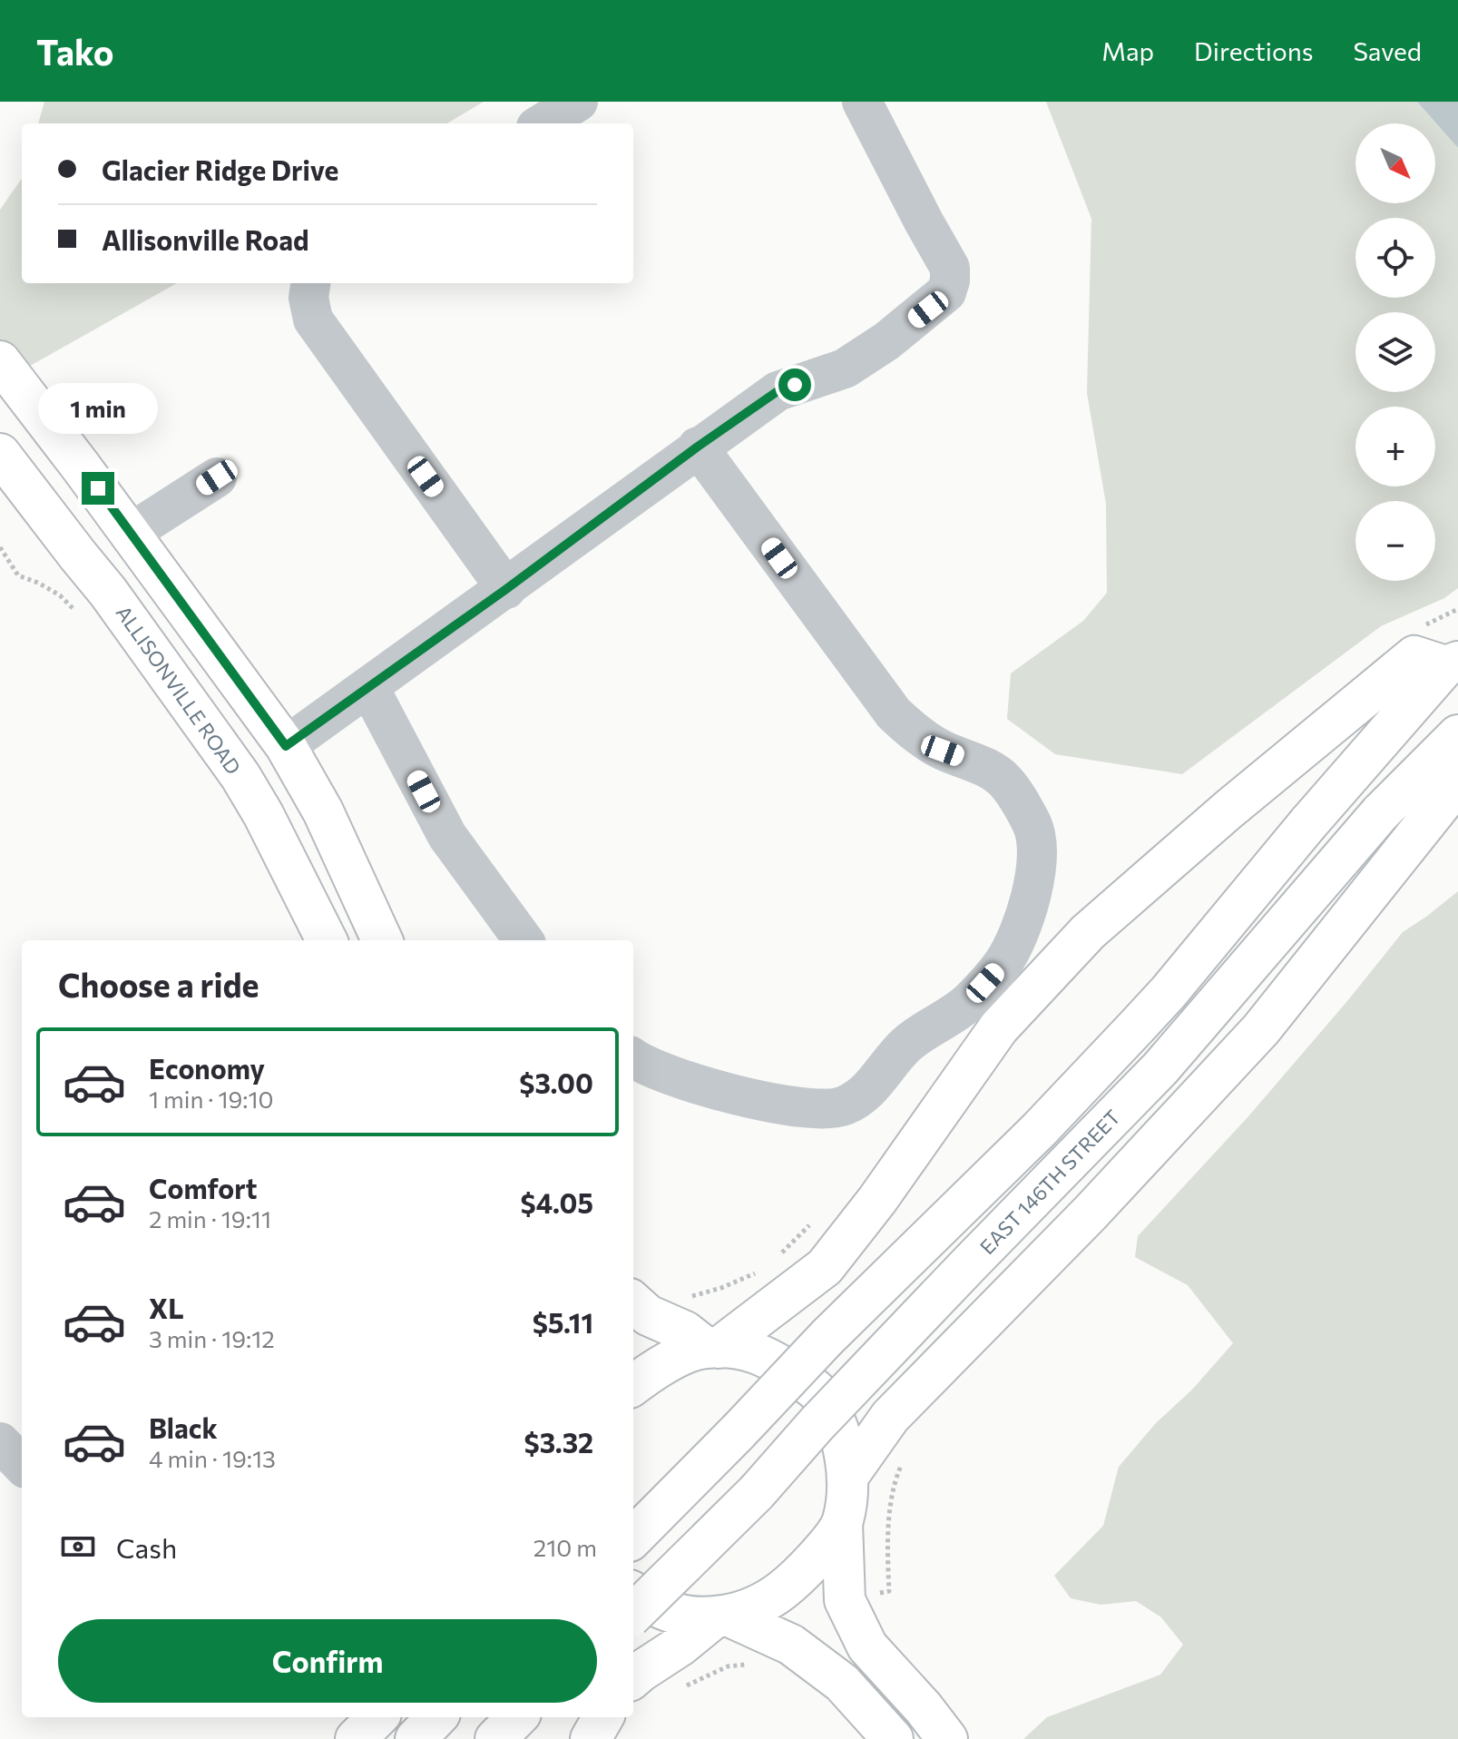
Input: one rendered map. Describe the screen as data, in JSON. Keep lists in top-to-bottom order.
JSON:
{
  "streets": {
    "main road": ["ALLISONVILLE ROAD", "EAST 146TH STREET"]
  },
  "north": "bottom right",
  "page": {
    "header": "Tako",
    "nav": ["Map", "Directions", "Saved"],
    "map_buttons": ["+", "−"],
    "banner": ["Glacier Ridge Drive", "Allisonville Road"],
    "bubble": "1 min",
    "heading": "Choose a ride",
    "list": [
      {
        "name": "Economy",
        "note": "1 min · 19:10",
        "value": "$3.00"
      },
      {
        "name": "Comfort",
        "note": "2 min · 19:11",
        "value": "$4.05"
      },
      {
        "name": "XL",
        "note": "3 min · 19:12",
        "value": "$5.11"
      },
      {
        "name": "Black",
        "note": "4 min · 19:13",
        "value": "$3.32"
      }
    ],
    "pay": ["Cash", "210 m"],
    "buttons": "Confirm"
  }
}
